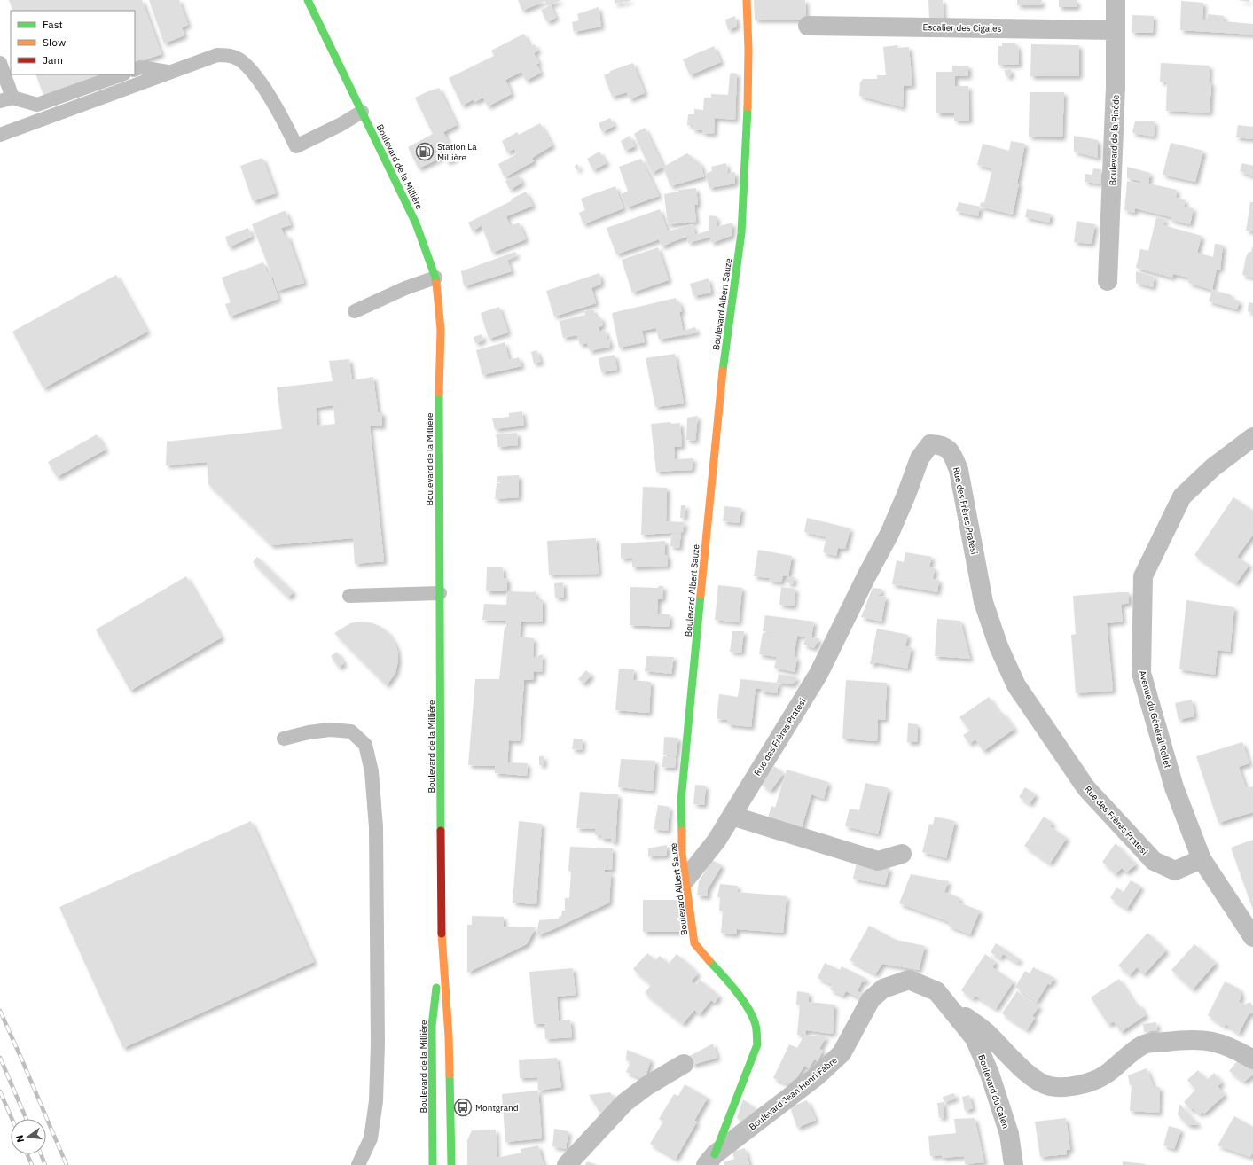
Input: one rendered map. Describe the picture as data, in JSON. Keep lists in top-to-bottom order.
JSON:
{
  "streets": {
    "main road": ["Boulevard de la Millière", "Boulevard Albert Sauze"],
    "street": [
      "Escalier des Cigales",
      "Boulevard de la Pinède",
      "Rue des Frères Pratesi",
      "Avenue du Général Rollet",
      "Boulevard du Calen",
      "Boulevard Jean Henri Fabre"
    ]
  },
  "crossings": [
    ["Escalier des Cigales", "Boulevard de la Pinède"],
    ["Boulevard Albert Sauze", "Rue des Frères Pratesi"],
    ["Boulevard Albert Sauze", "Boulevard Jean Henri Fabre"],
    ["Rue des Frères Pratesi", "Avenue du Général Rollet"],
    ["Boulevard du Calen", "Boulevard Jean Henri Fabre"]
  ],
  "places": {
    "fuel station": ["Station La Millière"],
    "bus stop": ["Montgrand"]
  },
  "legend": ["Fast", "Slow", "Jam"],
  "north": "left"
}
